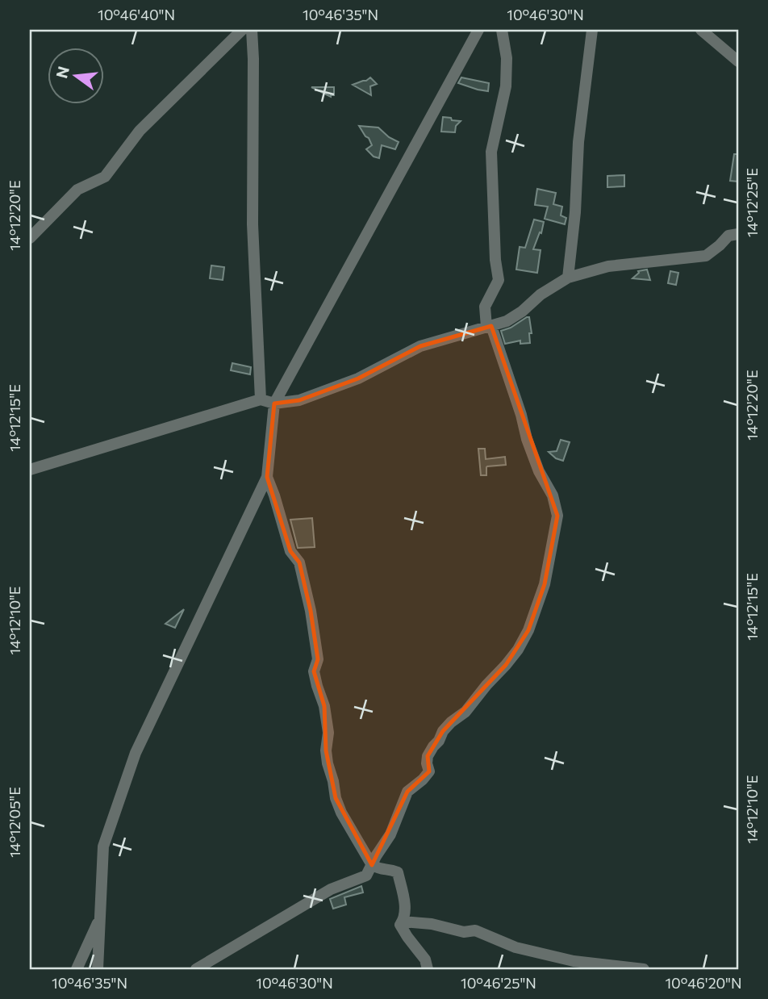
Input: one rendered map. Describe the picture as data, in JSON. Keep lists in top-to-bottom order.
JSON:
{
  "north": "left",
  "coordinates": [
    "10°46'40\"N",
    "10°46'35\"N",
    "10°46'30\"N",
    "14°12'25\"E",
    "14°12'20\"E",
    "14°12'15\"E",
    "14°12'10\"E",
    "14°12'05\"E",
    "10°46'25\"N",
    "10°46'20\"N"
  ]
}
